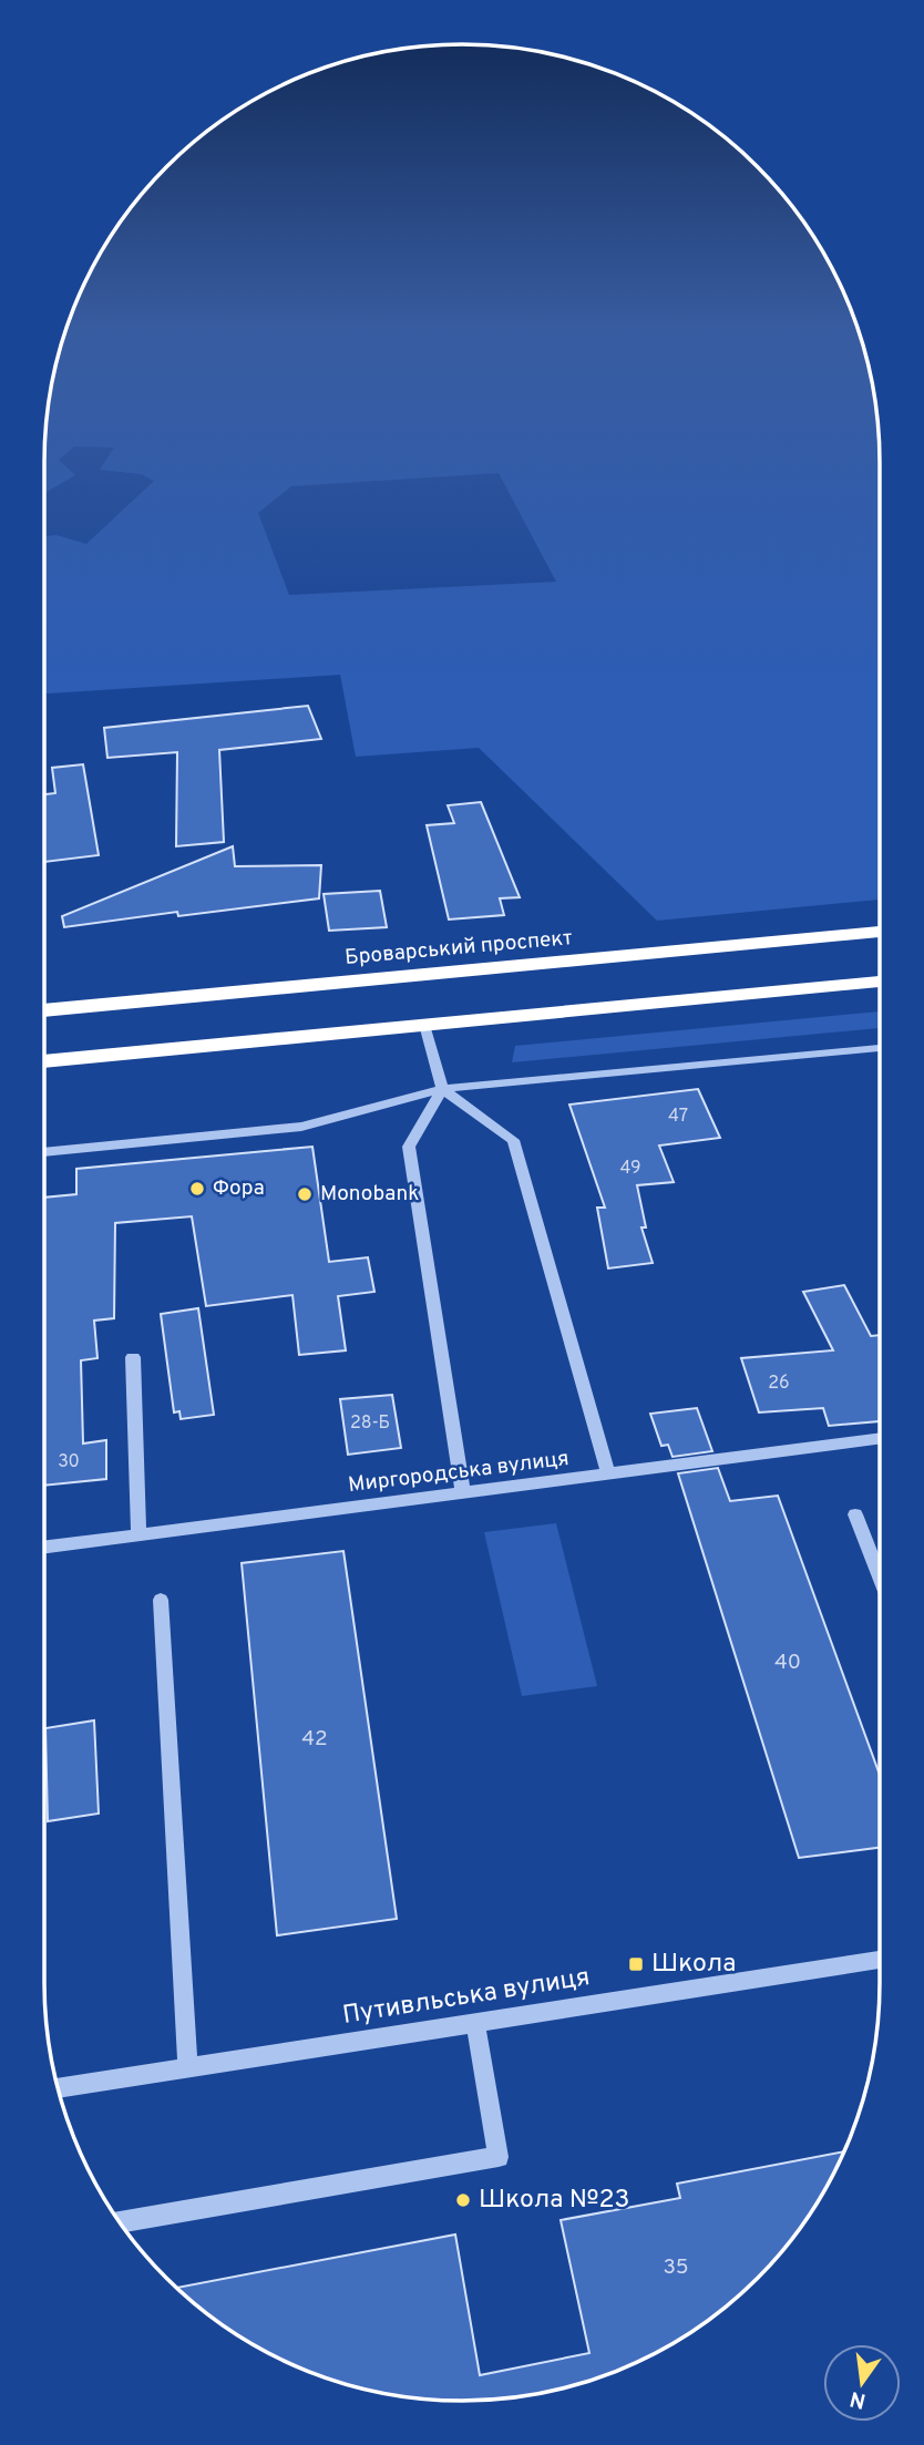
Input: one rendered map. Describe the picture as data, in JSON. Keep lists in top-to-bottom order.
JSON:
{
  "streets": {
    "highway": ["Броварський проспект"],
    "street": ["Миргородська вулиця", "Путивльська вулиця"]
  },
  "places": {
    "other": ["Фора", "Monobank", "Школа №23"],
    "transit": ["Школа"]
  },
  "house_numbers": [
    "47",
    "49",
    "26",
    "28-Б",
    "30",
    "40",
    "42",
    "35"
  ],
  "north": "bottom"
}
